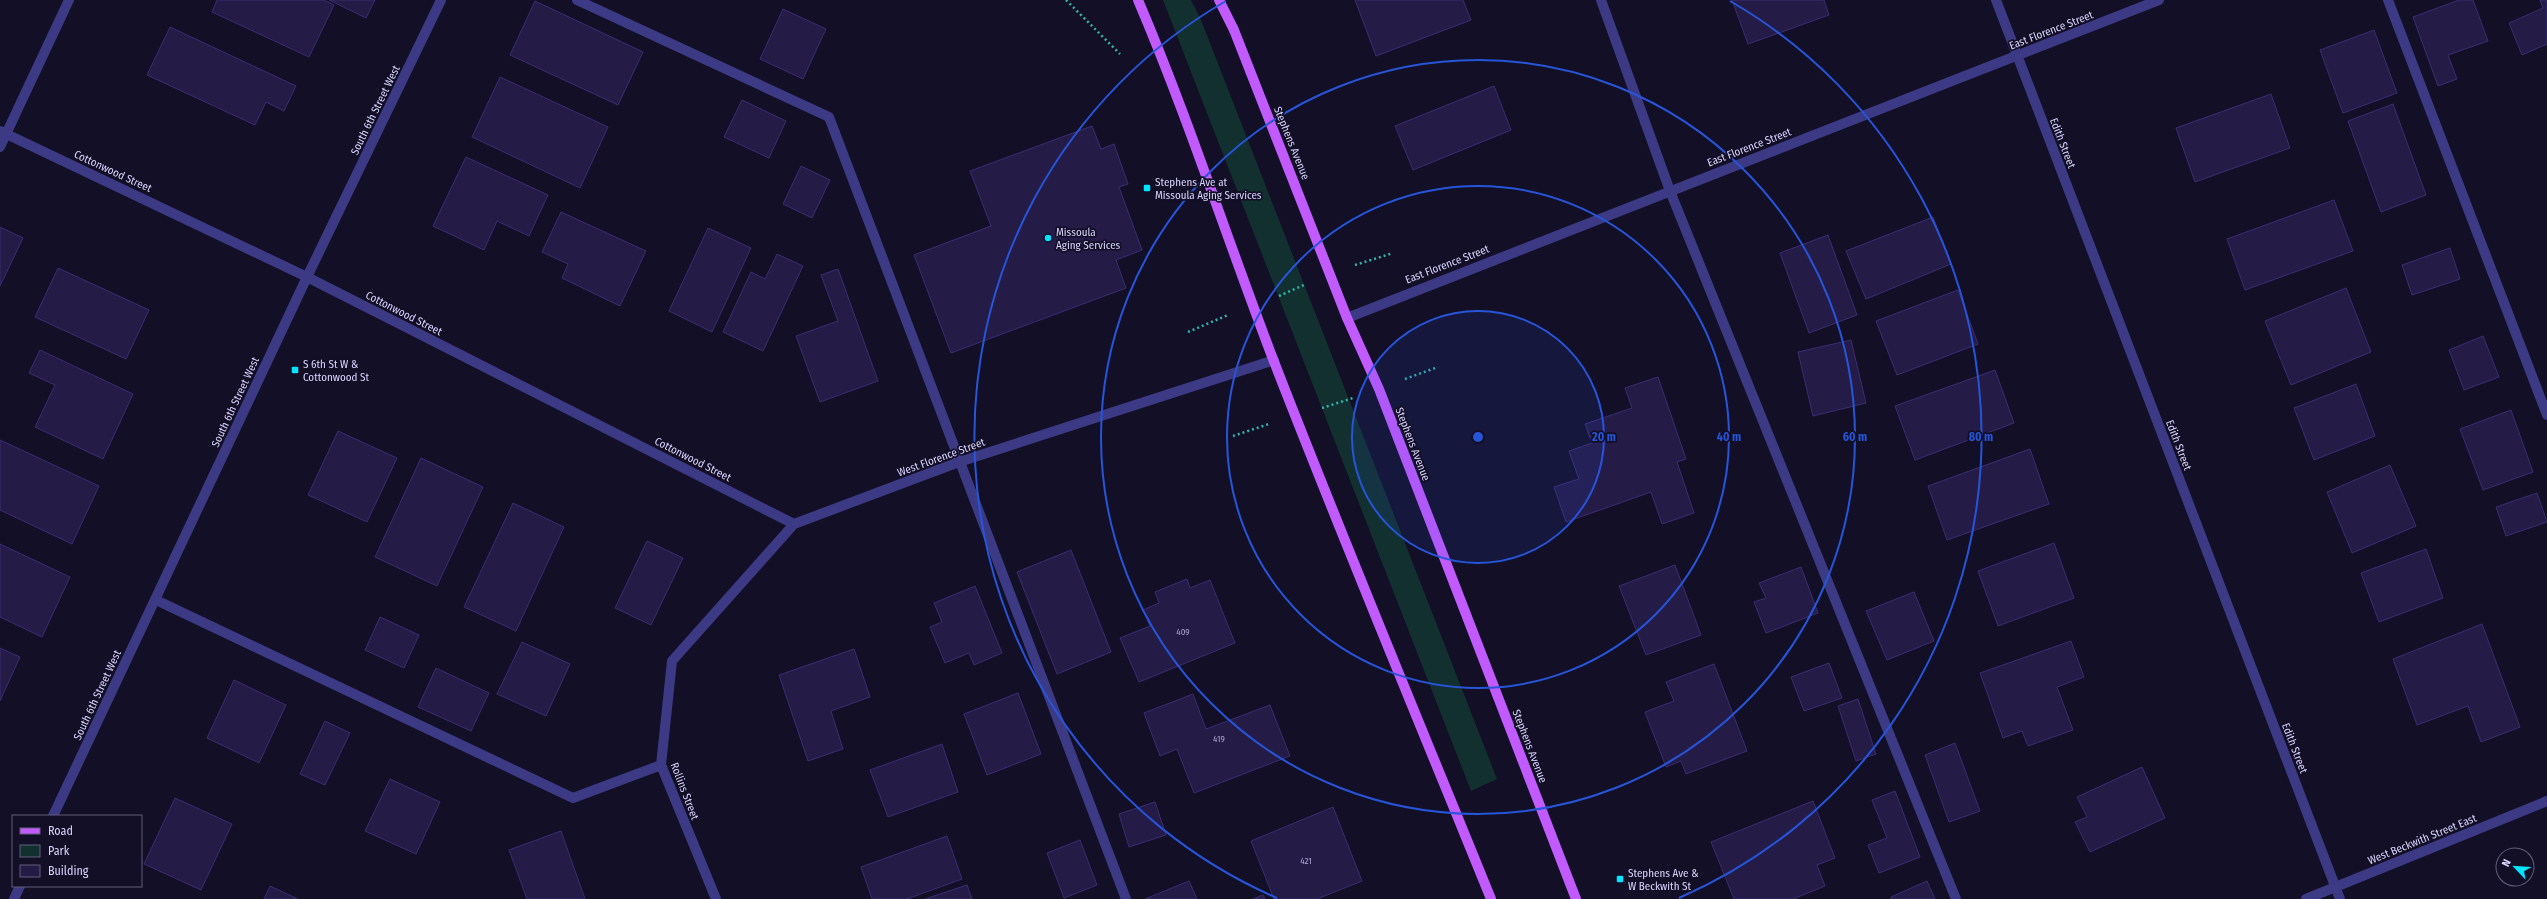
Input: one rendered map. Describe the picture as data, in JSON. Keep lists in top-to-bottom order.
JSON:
{
  "streets": {
    "main road": ["Stephens Avenue"],
    "street": [
      "East Florence Street",
      "South 6th Street West",
      "Edith Street",
      "Cottonwood Street",
      "West Florence Street",
      "Rollins Street",
      "West Beckwith Street East"
    ]
  },
  "crossings": [
    ["East Florence Street", "Stephens Avenue"],
    ["East Florence Street", "Edith Street"],
    ["South 6th Street West", "Cottonwood Street"],
    ["Edith Street", "West Beckwith Street East"],
    ["Cottonwood Street", "West Florence Street"],
    ["West Florence Street", "Rollins Street"]
  ],
  "places": {
    "transit": ["Stephens Ave at Missoula Aging Services", "S 6th St W & Cottonwood St", "Stephens Ave & W Beckwith St"],
    "other": ["Missoula Aging Services"]
  },
  "house_numbers": ["409", "419", "421"],
  "legend": ["Road", "Park", "Building"],
  "north": "top left",
  "rings": [
    "20 m",
    "40 m",
    "60 m",
    "80 m"
  ]
}
